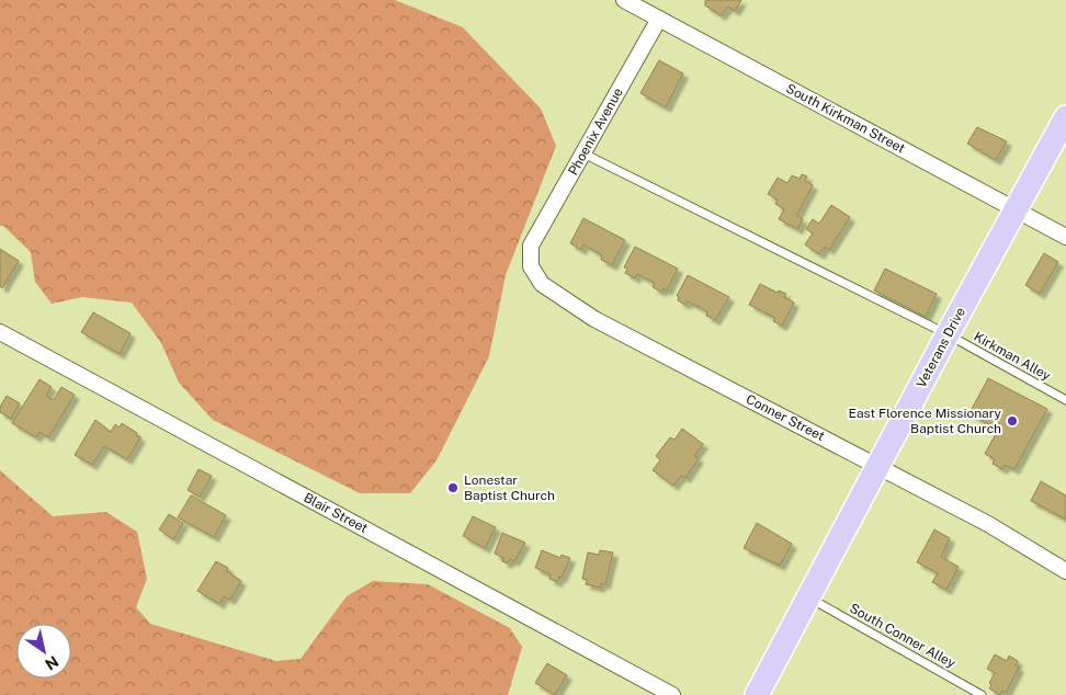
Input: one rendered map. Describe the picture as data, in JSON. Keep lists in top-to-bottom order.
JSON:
{
  "streets": {
    "main road": ["Veterans Drive"],
    "street": [
      "South Kirkman Street",
      "Phoenix Avenue",
      "Conner Street",
      "Blair Street"
    ],
    "lane": ["Kirkman Alley", "South Conner Alley"]
  },
  "crossings": [
    ["South Kirkman Street", "Phoenix Avenue"],
    ["South Kirkman Street", "Veterans Drive"],
    ["Phoenix Avenue", "Kirkman Alley"],
    ["Phoenix Avenue", "Conner Street"],
    ["Veterans Drive", "Kirkman Alley"],
    ["Veterans Drive", "Conner Street"],
    ["Veterans Drive", "South Conner Alley"]
  ],
  "places": ["East Florence Missionary Baptist Church", "Lonestar Baptist Church"],
  "north": "bottom right"
}
